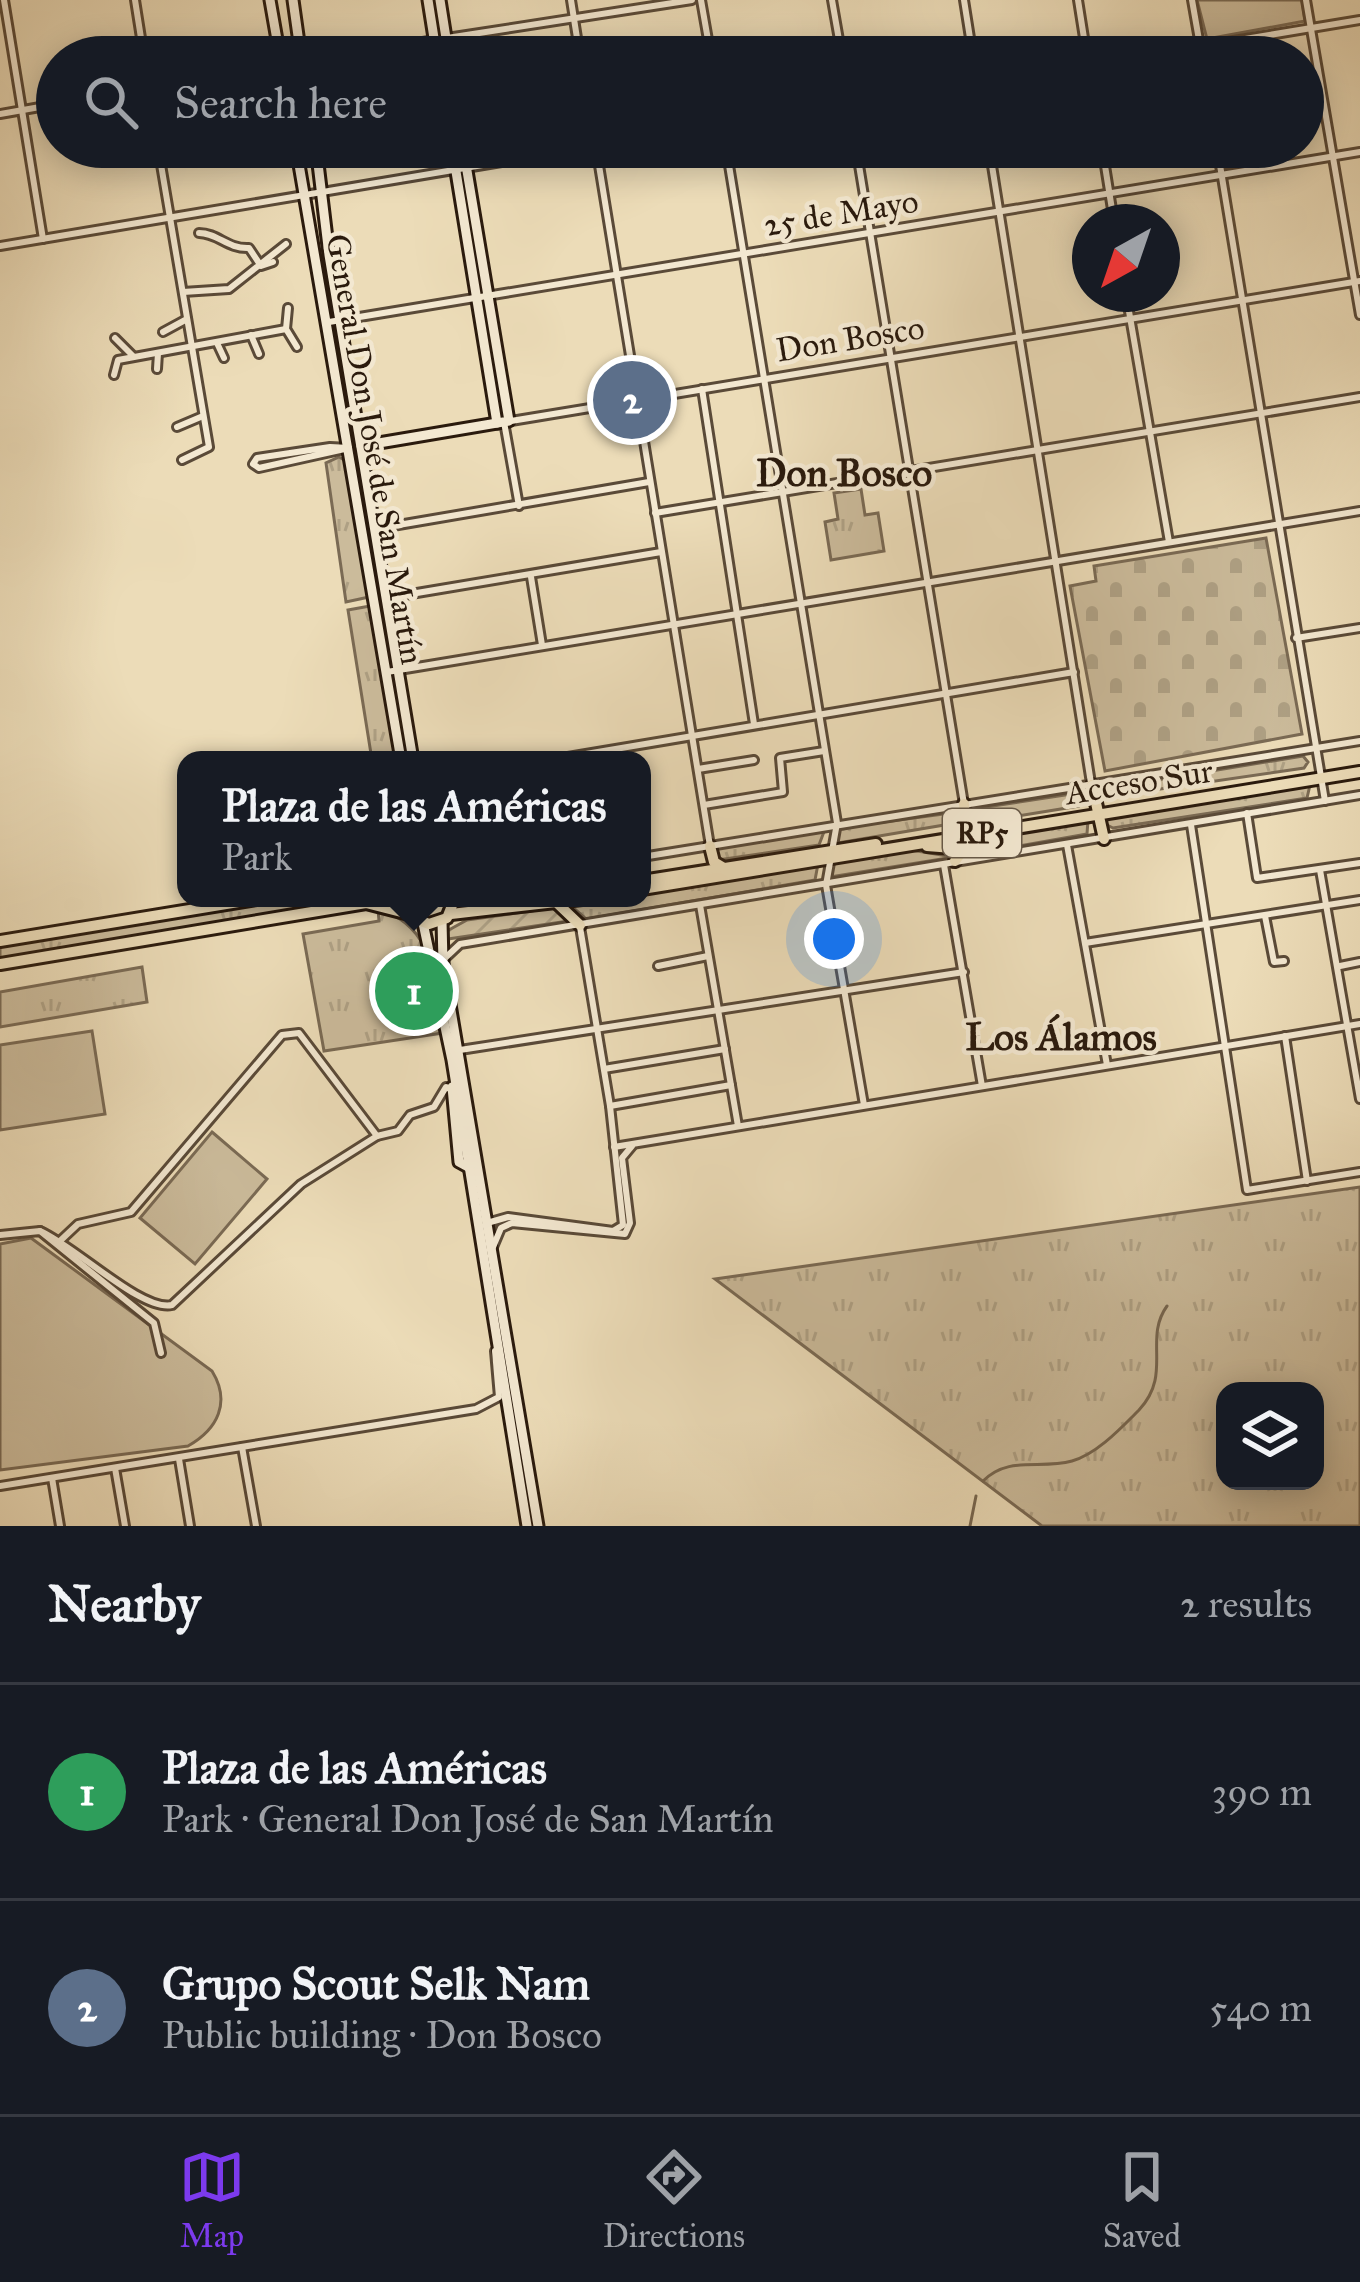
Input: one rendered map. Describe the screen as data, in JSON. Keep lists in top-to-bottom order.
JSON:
{
  "streets": {
    "main road": [
      "Don Bosco",
      "General Don José de San Martín",
      "Acceso Sur",
      "RP5"
    ],
    "street": ["25 de Mayo"]
  },
  "crossings": [
    ["25 de Mayo", "General Don José de San Martín"],
    ["Don Bosco", "General Don José de San Martín"]
  ],
  "districts": ["Don Bosco", "Los Álamos"],
  "north": "bottom left",
  "page": {
    "search": "Search here",
    "pins": ["2", "1"],
    "popup": ["Plaza de las Américas", "Park"],
    "heading": ["Nearby", "2 results"],
    "list": [
      {
        "mark": "1",
        "name": "Plaza de las Américas",
        "note": "Park · General Don José de San Martín",
        "value": "390 m"
      },
      {
        "mark": "2",
        "name": "Grupo Scout Selk Nam",
        "note": "Public building · Don Bosco",
        "value": "540 m"
      }
    ],
    "nav": ["Map", "Directions", "Saved"]
  }
}
